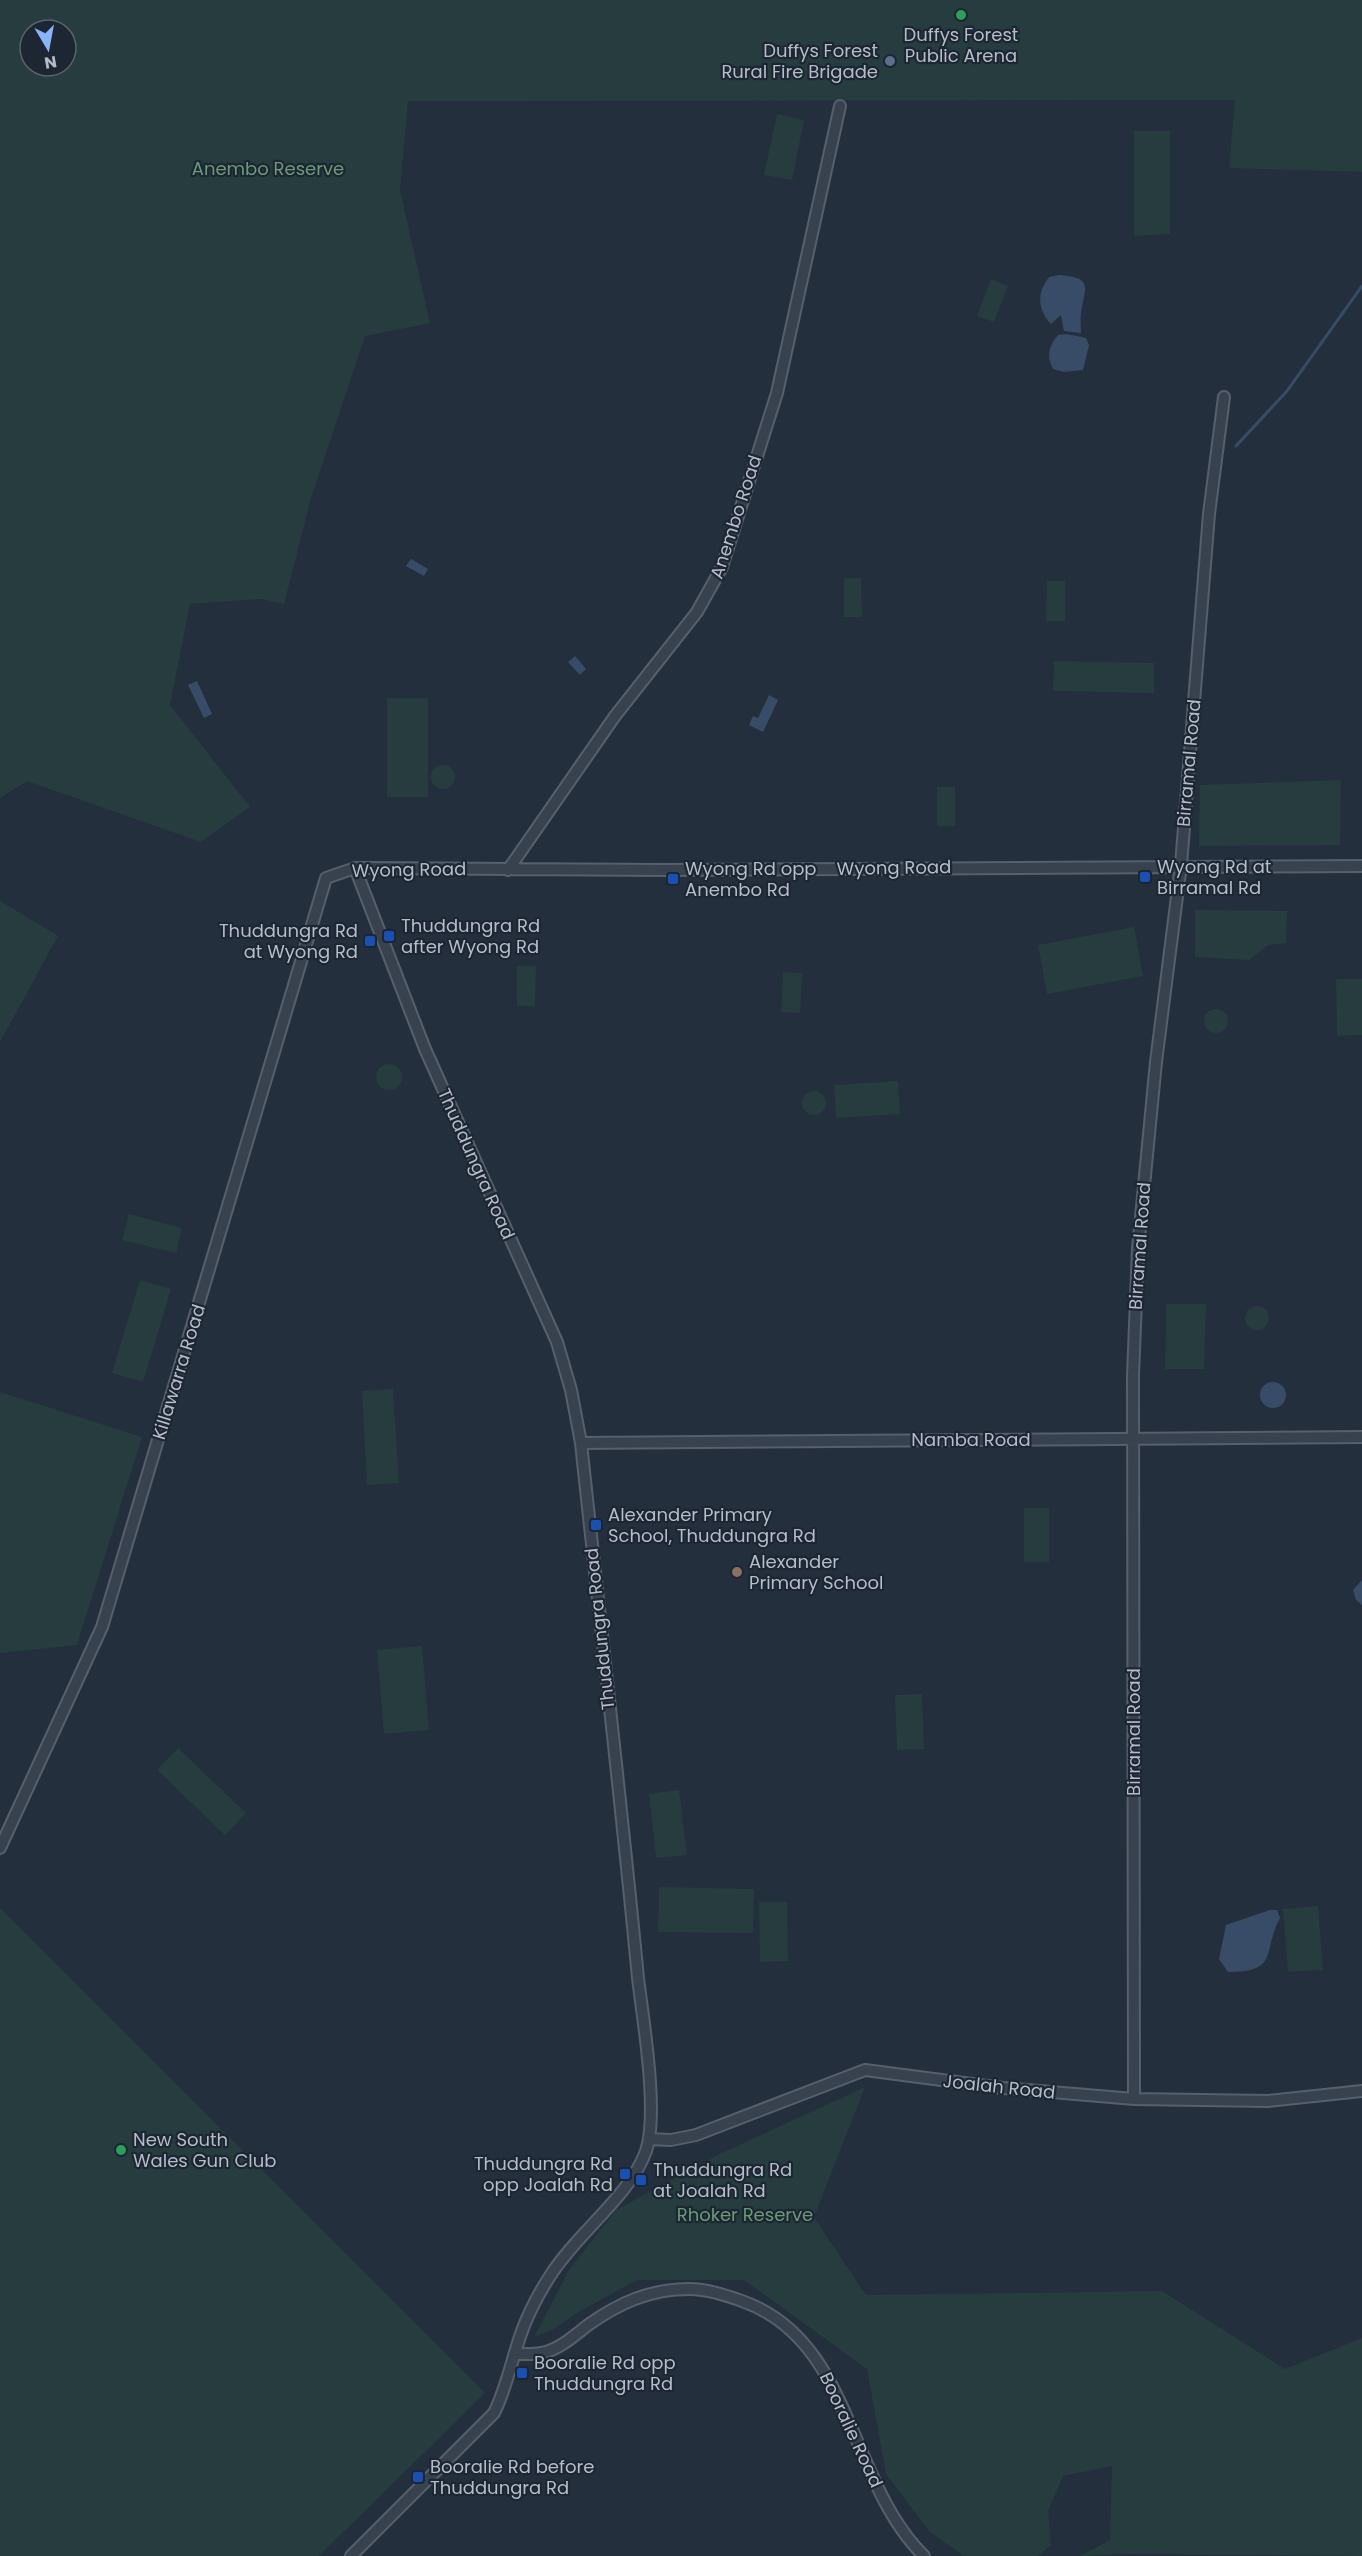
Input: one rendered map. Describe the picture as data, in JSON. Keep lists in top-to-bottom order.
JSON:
{
  "streets": {
    "street": [
      "Anembo Road",
      "Birramal Road",
      "Wyong Road",
      "Thuddungra Road",
      "Killawarra Road",
      "Namba Road",
      "Joalah Road",
      "Booralie Road"
    ]
  },
  "crossings": [
    ["Anembo Road", "Wyong Road"],
    ["Birramal Road", "Wyong Road"],
    ["Birramal Road", "Namba Road"],
    ["Birramal Road", "Joalah Road"],
    ["Wyong Road", "Thuddungra Road"],
    ["Wyong Road", "Killawarra Road"],
    ["Thuddungra Road", "Namba Road"],
    ["Thuddungra Road", "Joalah Road"],
    ["Thuddungra Road", "Booralie Road"]
  ],
  "parks": ["Anembo Reserve", "Rhoker Reserve"],
  "places": {
    "other": [
      "Duffys Forest Public Arena",
      "Duffys Forest Rural Fire Brigade",
      "Alexander Primary School",
      "New South Wales Gun Club"
    ],
    "transit": [
      "Wyong Rd at Birramal Rd",
      "Wyong Rd opp Anembo Rd",
      "Thuddungra Rd after Wyong Rd",
      "Thuddungra Rd at Wyong Rd",
      "Alexander Primary School, Thuddungra Rd",
      "Thuddungra Rd opp Joalah Rd",
      "Thuddungra Rd at Joalah Rd",
      "Booralie Rd opp Thuddungra Rd",
      "Booralie Rd before Thuddungra Rd"
    ]
  },
  "north": "bottom"
}
